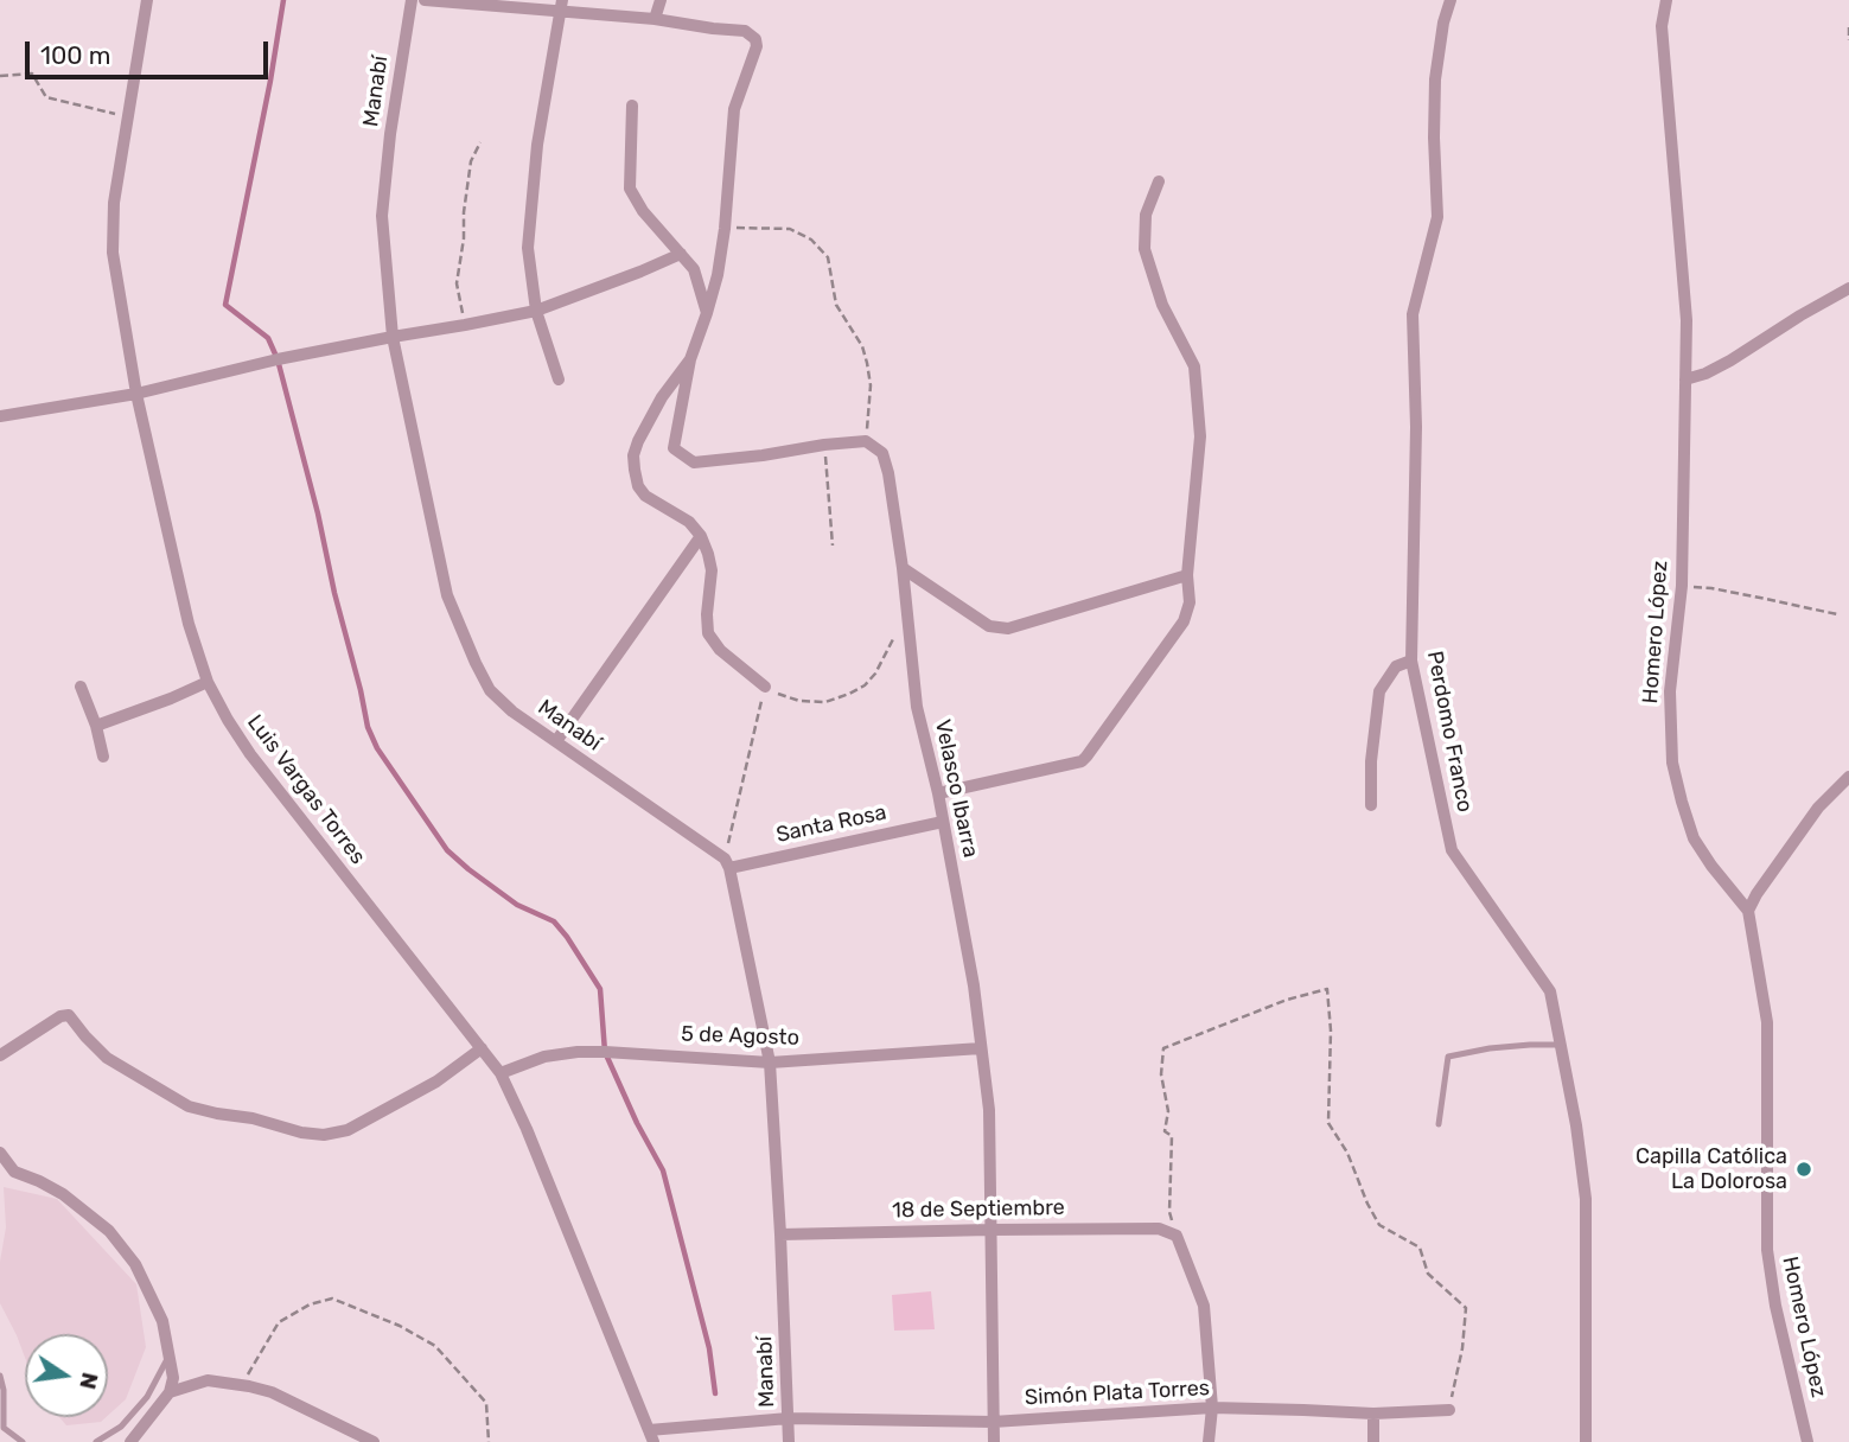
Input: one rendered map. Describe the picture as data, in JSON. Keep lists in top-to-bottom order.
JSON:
{
  "streets": {
    "street": [
      "Manabí",
      "Homero López",
      "Perdomo Franco",
      "Velasco Ibarra",
      "Luis Vargas Torres",
      "Santa Rosa",
      "5 de Agosto",
      "18 de Septiembre",
      "Simón Plata Torres"
    ]
  },
  "crossings": [
    ["Manabí", "Santa Rosa"],
    ["Manabí", "5 de Agosto"],
    ["Manabí", "18 de Septiembre"],
    ["Manabí", "Simón Plata Torres"],
    ["Velasco Ibarra", "Santa Rosa"],
    ["Velasco Ibarra", "5 de Agosto"],
    ["Velasco Ibarra", "18 de Septiembre"],
    ["Velasco Ibarra", "Simón Plata Torres"],
    ["Luis Vargas Torres", "5 de Agosto"],
    ["Luis Vargas Torres", "Simón Plata Torres"]
  ],
  "places": ["Capilla Católica La Dolorosa"],
  "scale_bar": "100 m",
  "north": "right"
}
